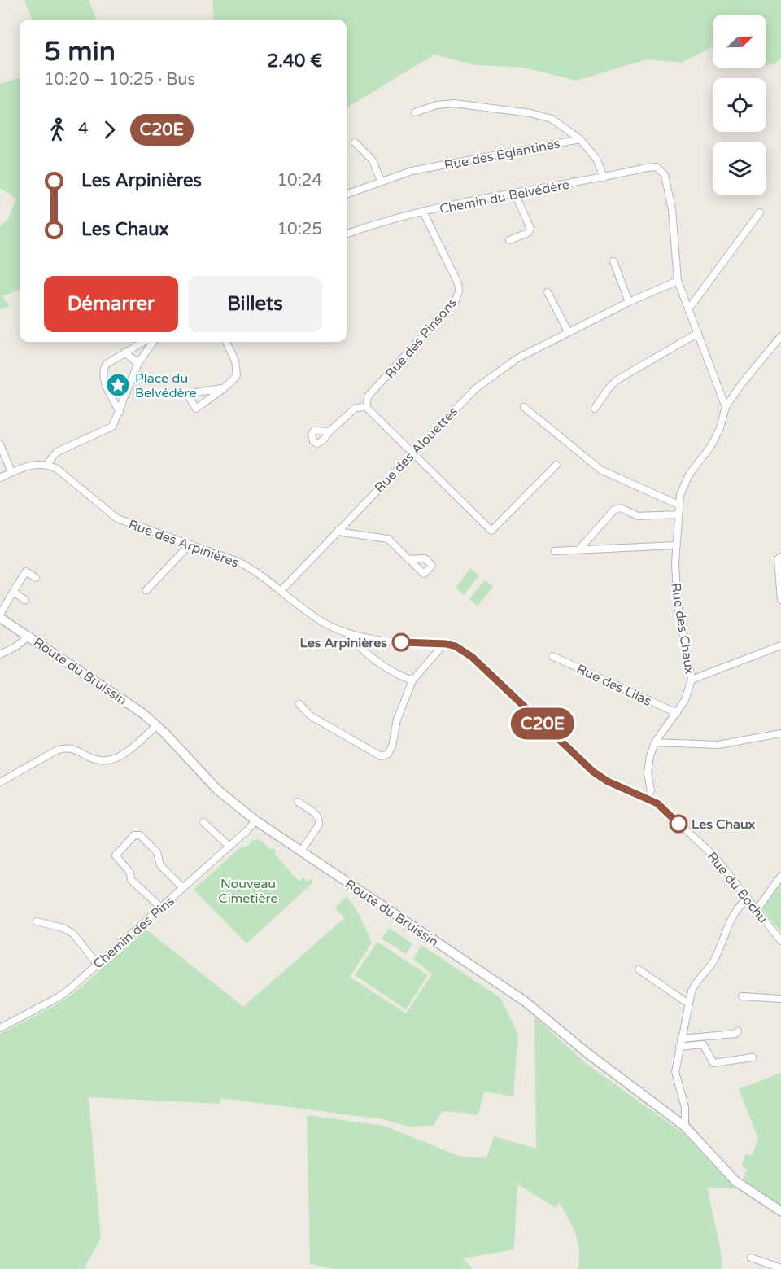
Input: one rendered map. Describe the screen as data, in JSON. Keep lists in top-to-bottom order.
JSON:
{
  "streets": {
    "street": [
      "Rue des Églantines",
      "Chemin du Belvédère",
      "Rue des Pinsons",
      "Rue des Alouettes",
      "Rue des Arpinières",
      "Rue des Chaux",
      "Route du Bruissin",
      "Rue des Lilas",
      "Rue du Bochu",
      "Chemin des Pins"
    ]
  },
  "crossings": [
    ["Chemin du Belvédère", "Rue des Pinsons"],
    ["Chemin du Belvédère", "Rue des Alouettes"],
    ["Rue des Alouettes", "Rue des Arpinières"],
    ["Rue des Arpinières", "Rue des Chaux"],
    ["Rue des Arpinières", "Rue du Bochu"],
    ["Rue des Chaux", "Rue des Lilas"],
    ["Rue des Chaux", "Rue du Bochu"],
    ["Route du Bruissin", "Chemin des Pins"]
  ],
  "parks": ["Nouveau Cimetière"],
  "places": {
    "place": ["Place du Belvédère"],
    "other": ["Les Arpinières", "Les Chaux"]
  },
  "lines": ["bus line C20E"],
  "north": "right",
  "page": {
    "on_map": "C20E",
    "heading": ["5 min", "10:20 – 10:25 · Bus", "2.40 €"],
    "legs": ["4", "C20E"],
    "list": [
      {
        "name": "Les Arpinières",
        "value": "10:24"
      },
      {
        "name": "Les Chaux",
        "value": "10:25"
      }
    ],
    "buttons": ["Démarrer", "Billets"]
  }
}
